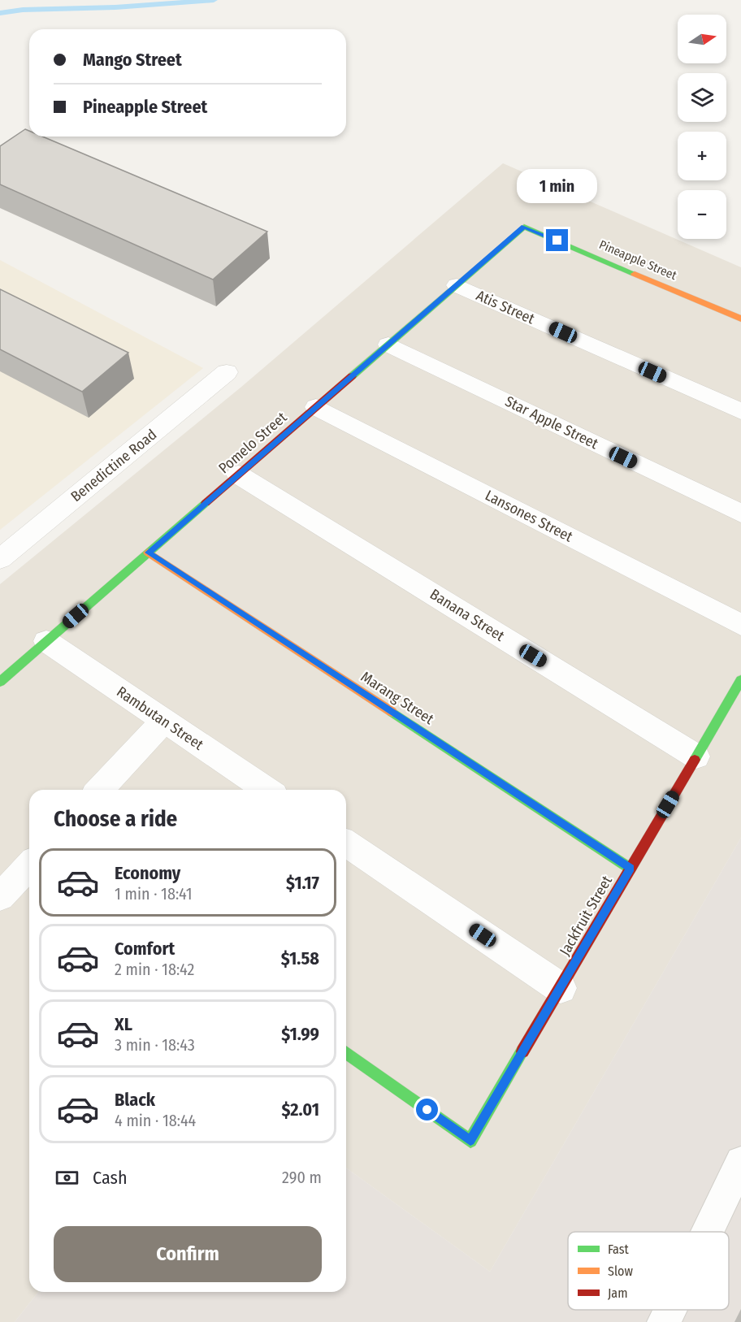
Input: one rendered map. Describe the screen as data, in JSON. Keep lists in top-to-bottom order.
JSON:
{
  "streets": {
    "street": [
      "Pineapple Street",
      "Atis Street",
      "Star Apple Street",
      "Pomelo Street",
      "Benedictine Road",
      "Lansones Street",
      "Banana Street",
      "Marang Street",
      "Rambutan Street",
      "Jackfruit Street"
    ]
  },
  "crossings": [
    ["Pineapple Street", "Pomelo Street"],
    ["Atis Street", "Pomelo Street"],
    ["Star Apple Street", "Pomelo Street"],
    ["Pomelo Street", "Lansones Street"],
    ["Pomelo Street", "Banana Street"],
    ["Pomelo Street", "Marang Street"],
    ["Pomelo Street", "Rambutan Street"],
    ["Banana Street", "Jackfruit Street"],
    ["Marang Street", "Jackfruit Street"]
  ],
  "legend": ["Fast", "Slow", "Jam"],
  "north": "right",
  "page": {
    "map_buttons": ["+", "−"],
    "banner": ["Mango Street", "Pineapple Street"],
    "bubble": "1 min",
    "heading": "Choose a ride",
    "list": [
      {
        "name": "Economy",
        "note": "1 min · 18:41",
        "value": "$1.17"
      },
      {
        "name": "Comfort",
        "note": "2 min · 18:42",
        "value": "$1.58"
      },
      {
        "name": "XL",
        "note": "3 min · 18:43",
        "value": "$1.99"
      },
      {
        "name": "Black",
        "note": "4 min · 18:44",
        "value": "$2.01"
      }
    ],
    "pay": ["Cash", "290 m"],
    "buttons": "Confirm"
  }
}
